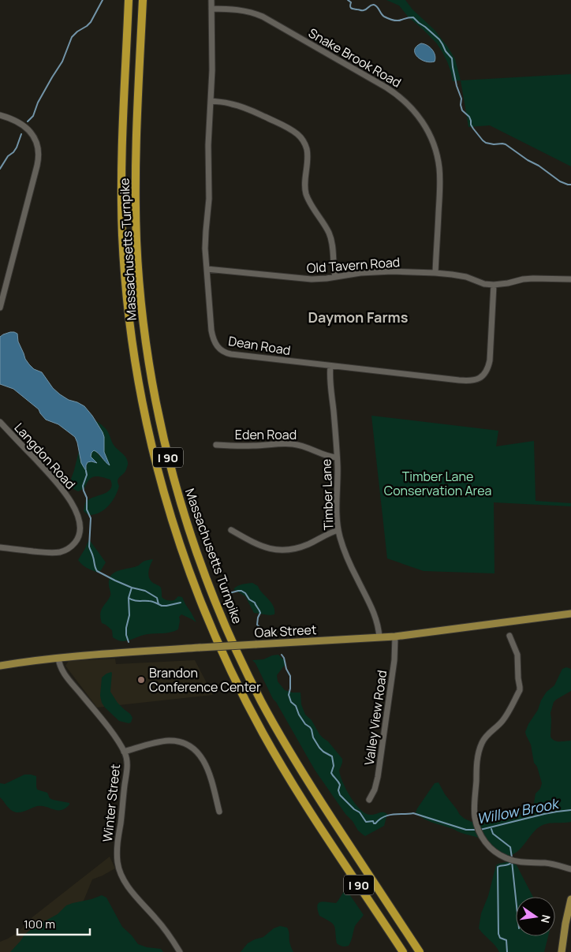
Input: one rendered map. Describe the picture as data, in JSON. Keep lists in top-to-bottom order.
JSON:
{
  "streets": {
    "highway": ["Massachusetts Turnpike", "I 90"],
    "main road": ["Oak Street"],
    "street": [
      "Snake Brook Road",
      "Old Tavern Road",
      "Dean Road",
      "Eden Road",
      "Langdon Road",
      "Timber Lane",
      "Valley View Road",
      "Winter Street"
    ]
  },
  "crossings": [
    ["Snake Brook Road", "Old Tavern Road"],
    ["Snake Brook Road", "Dean Road"],
    ["Old Tavern Road", "Dean Road"],
    ["Dean Road", "Timber Lane"],
    ["Eden Road", "Timber Lane"],
    ["Timber Lane", "Oak Street"],
    ["Oak Street", "Valley View Road"],
    ["Oak Street", "Winter Street"]
  ],
  "districts": ["Daymon Farms"],
  "water": ["Willow Brook"],
  "parks": ["Timber Lane Conservation Area"],
  "places": ["Brandon Conference Center"],
  "scale_bar": "100 m",
  "north": "right"
}
